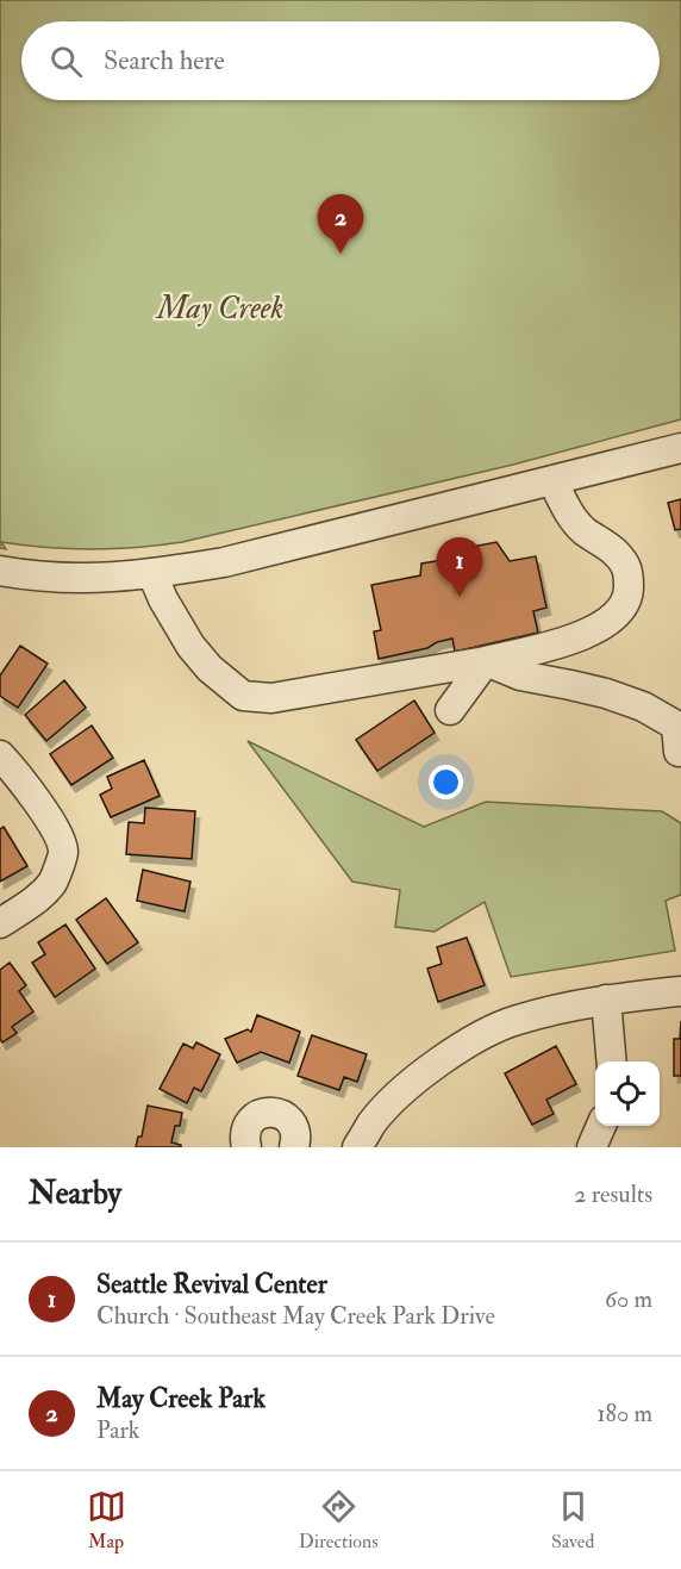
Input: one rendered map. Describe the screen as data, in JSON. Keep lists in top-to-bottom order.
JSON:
{
  "parks": ["May Creek"],
  "page": {
    "search": "Search here",
    "pins": ["2", "1"],
    "heading": ["Nearby", "2 results"],
    "list": [
      {
        "mark": "1",
        "name": "Seattle Revival Center",
        "note": "Church · Southeast May Creek Park Drive",
        "value": "60 m"
      },
      {
        "mark": "2",
        "name": "May Creek Park",
        "note": "Park",
        "value": "180 m"
      }
    ],
    "nav": ["Map", "Directions", "Saved"]
  }
}
